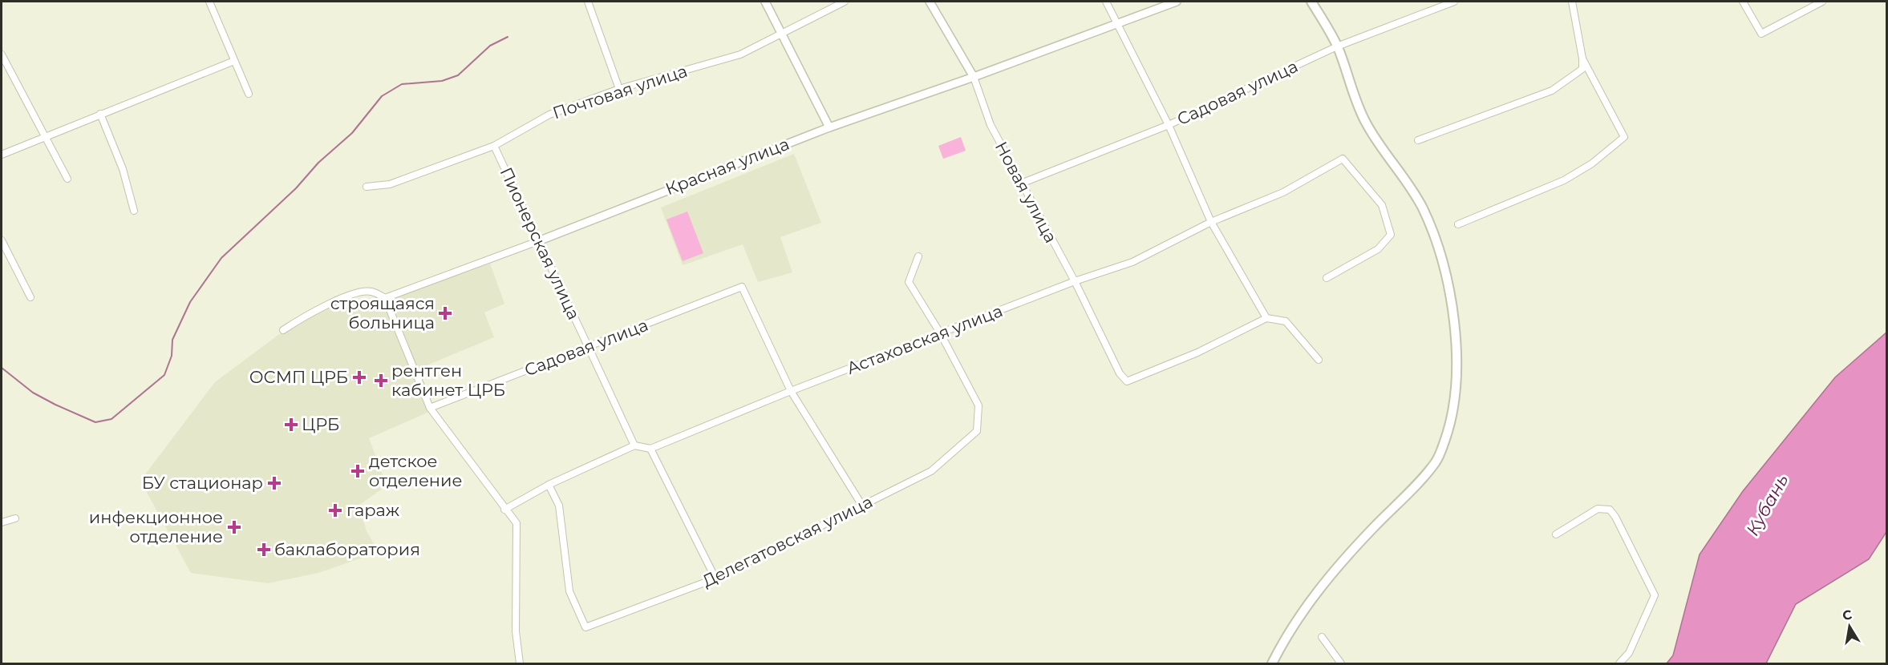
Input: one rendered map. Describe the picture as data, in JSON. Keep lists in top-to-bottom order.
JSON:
{
  "streets": {
    "street": [
      "Почтовая улица",
      "Садовая улица",
      "Красная улица",
      "Новая улица",
      "Пионерская улица",
      "Астаховская улица",
      "Делегатовская улица"
    ]
  },
  "crossings": [
    ["Почтовая улица", "Пионерская улица"],
    ["Садовая улица", "Новая улица"],
    ["Садовая улица", "Пионерская улица"],
    ["Садовая улица", "Астаховская улица"],
    ["Красная улица", "Новая улица"],
    ["Красная улица", "Пионерская улица"],
    ["Новая улица", "Астаховская улица"],
    ["Астаховская улица", "Делегатовская улица"]
  ],
  "water": ["Кубань"],
  "places": {
    "health": [
      "строящаяся больница",
      "ОСМП ЦРБ",
      "рентген кабинет ЦРБ",
      "ЦРБ",
      "детское отделение",
      "БУ стационар",
      "гараж",
      "инфекционное отделение",
      "баклаборатория"
    ]
  },
  "north": "top"
}
